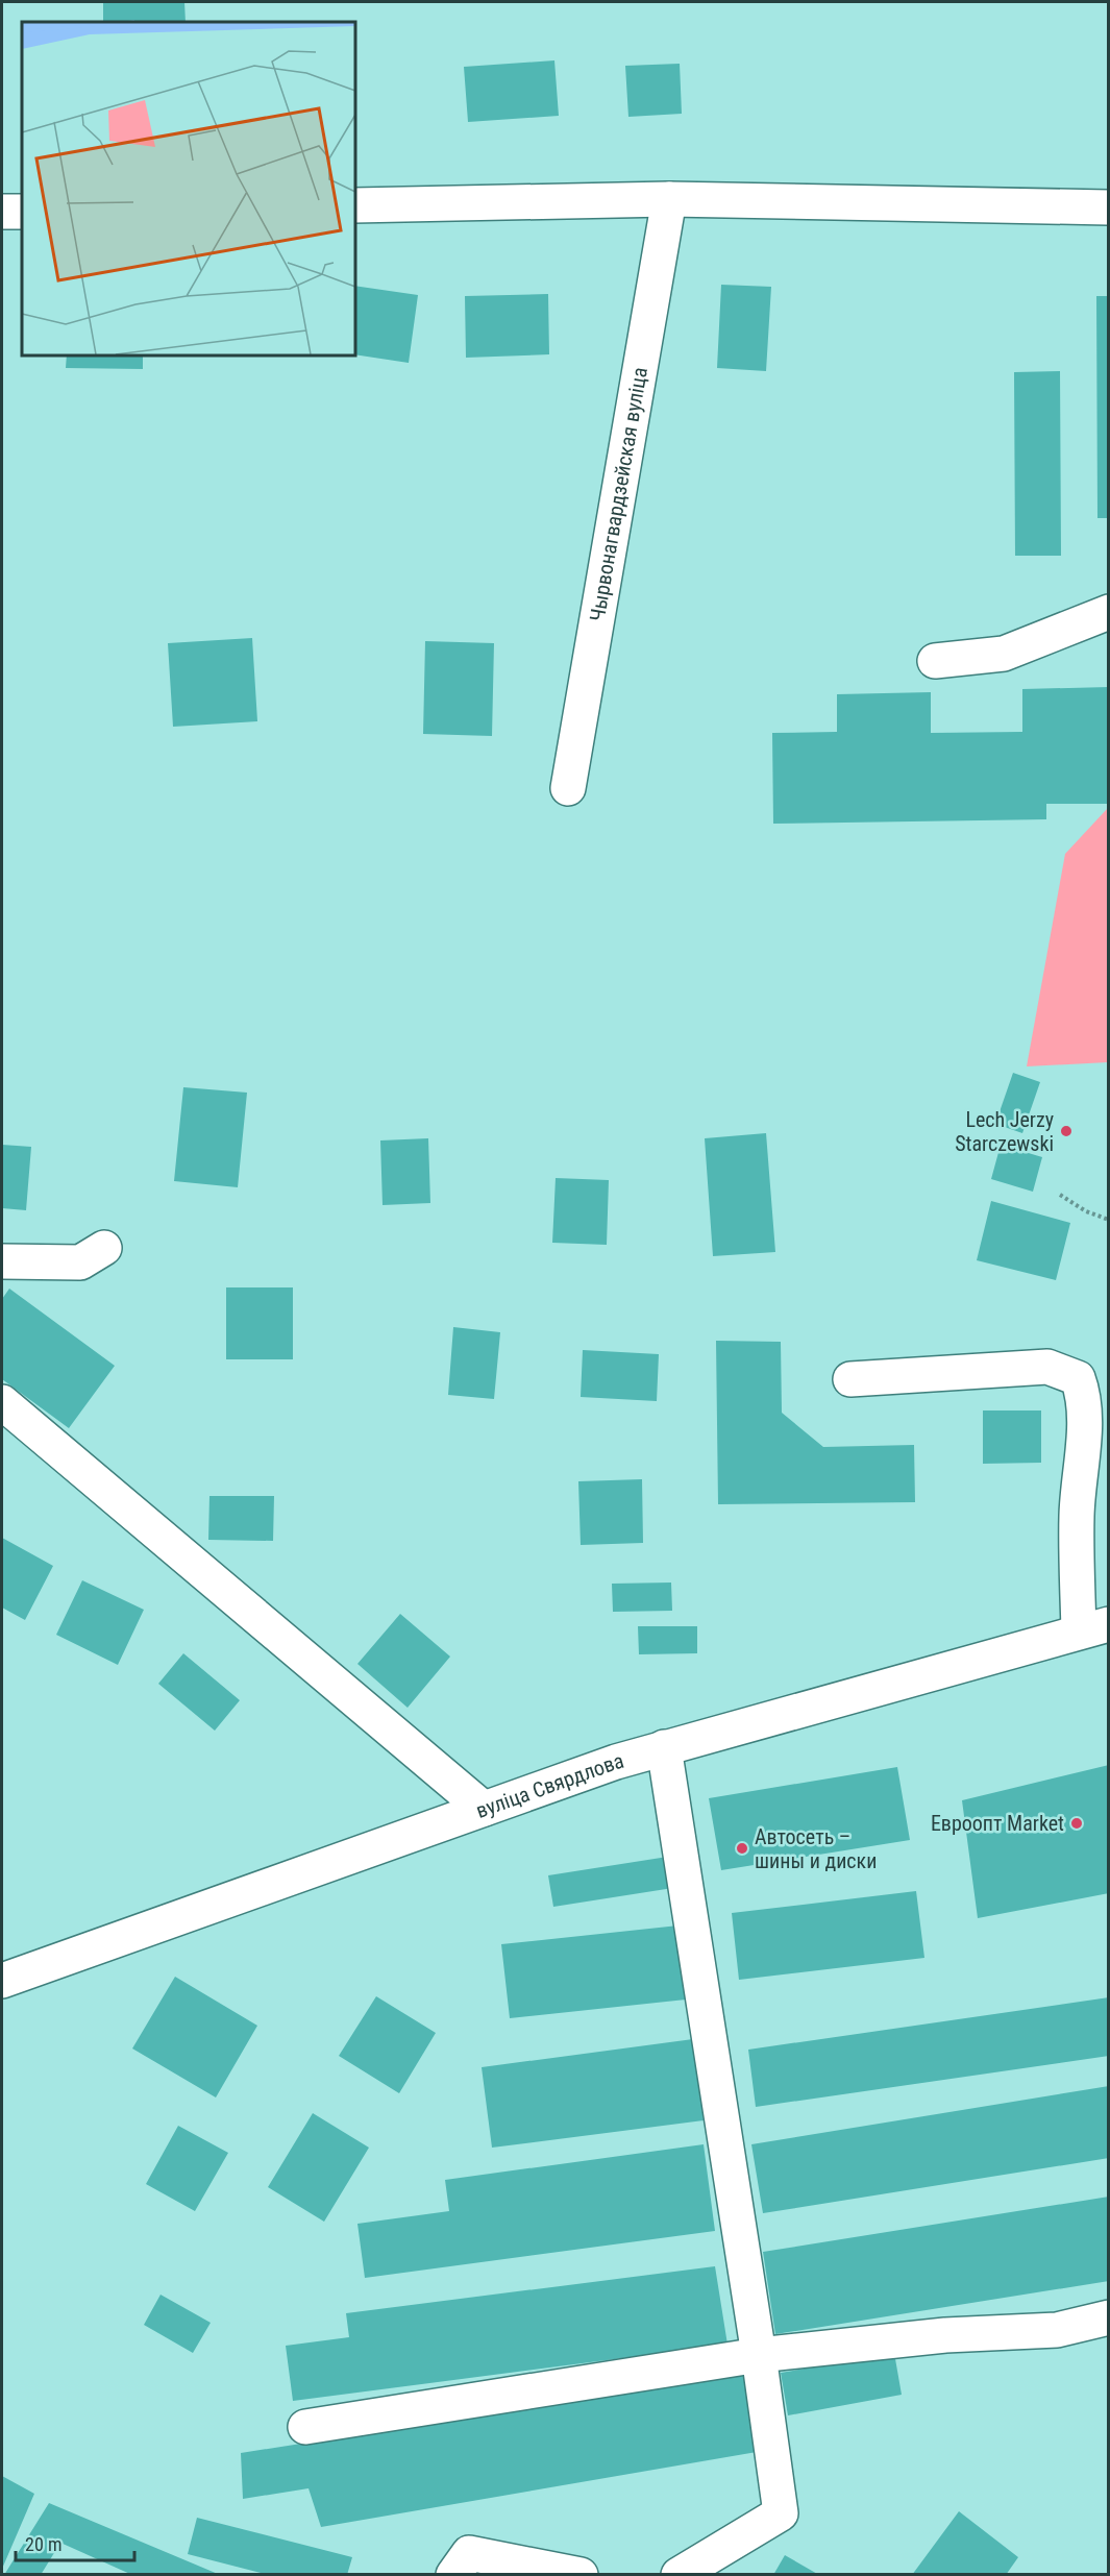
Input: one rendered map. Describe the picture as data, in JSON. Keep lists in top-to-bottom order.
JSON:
{
  "streets": {
    "street": ["Чырвонагвардзейская вуліца", "вуліца Свярдлова"]
  },
  "places": ["Lech Jerzy Starczewski", "Евроопт Market", "Автосеть – шины и диски"],
  "scale_bar": "20 m"
}
